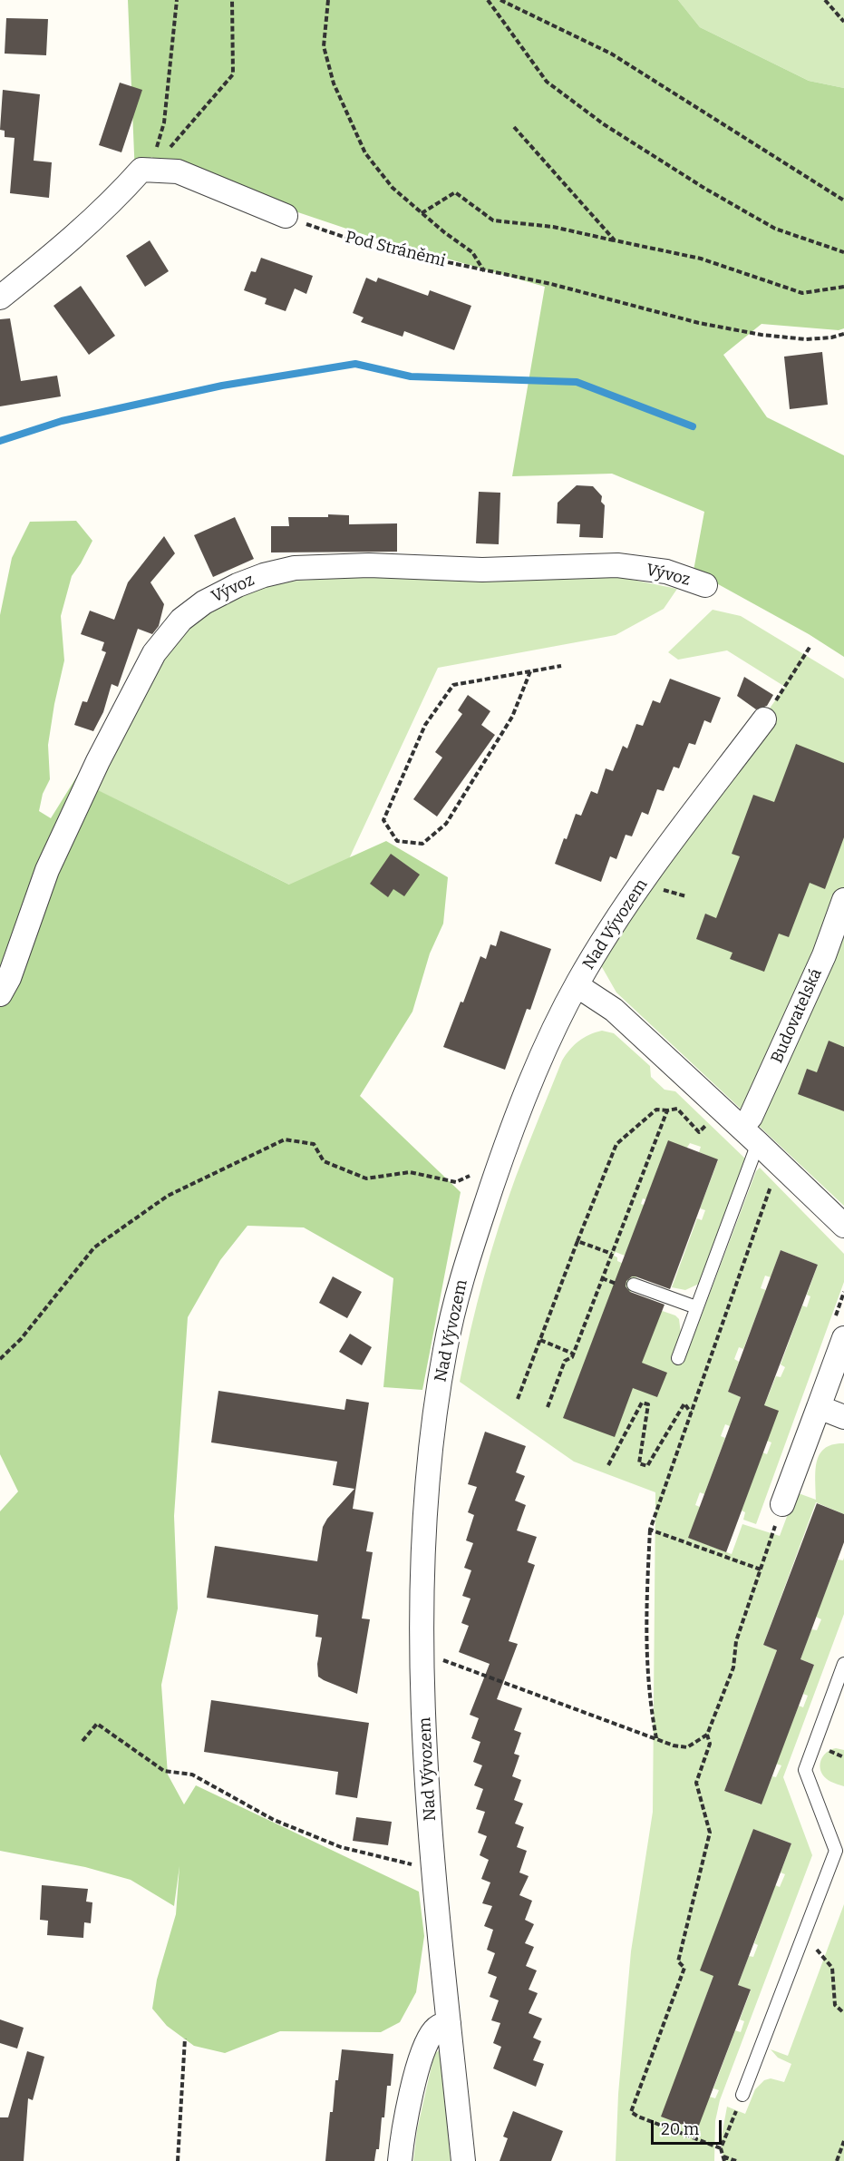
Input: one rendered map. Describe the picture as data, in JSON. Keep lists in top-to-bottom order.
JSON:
{
  "streets": {
    "street": ["Vývoz", "Nad Vývozem", "Budovatelská"],
    "path": ["Pod Stráněmi"]
  },
  "scale_bar": "20 m"
}
